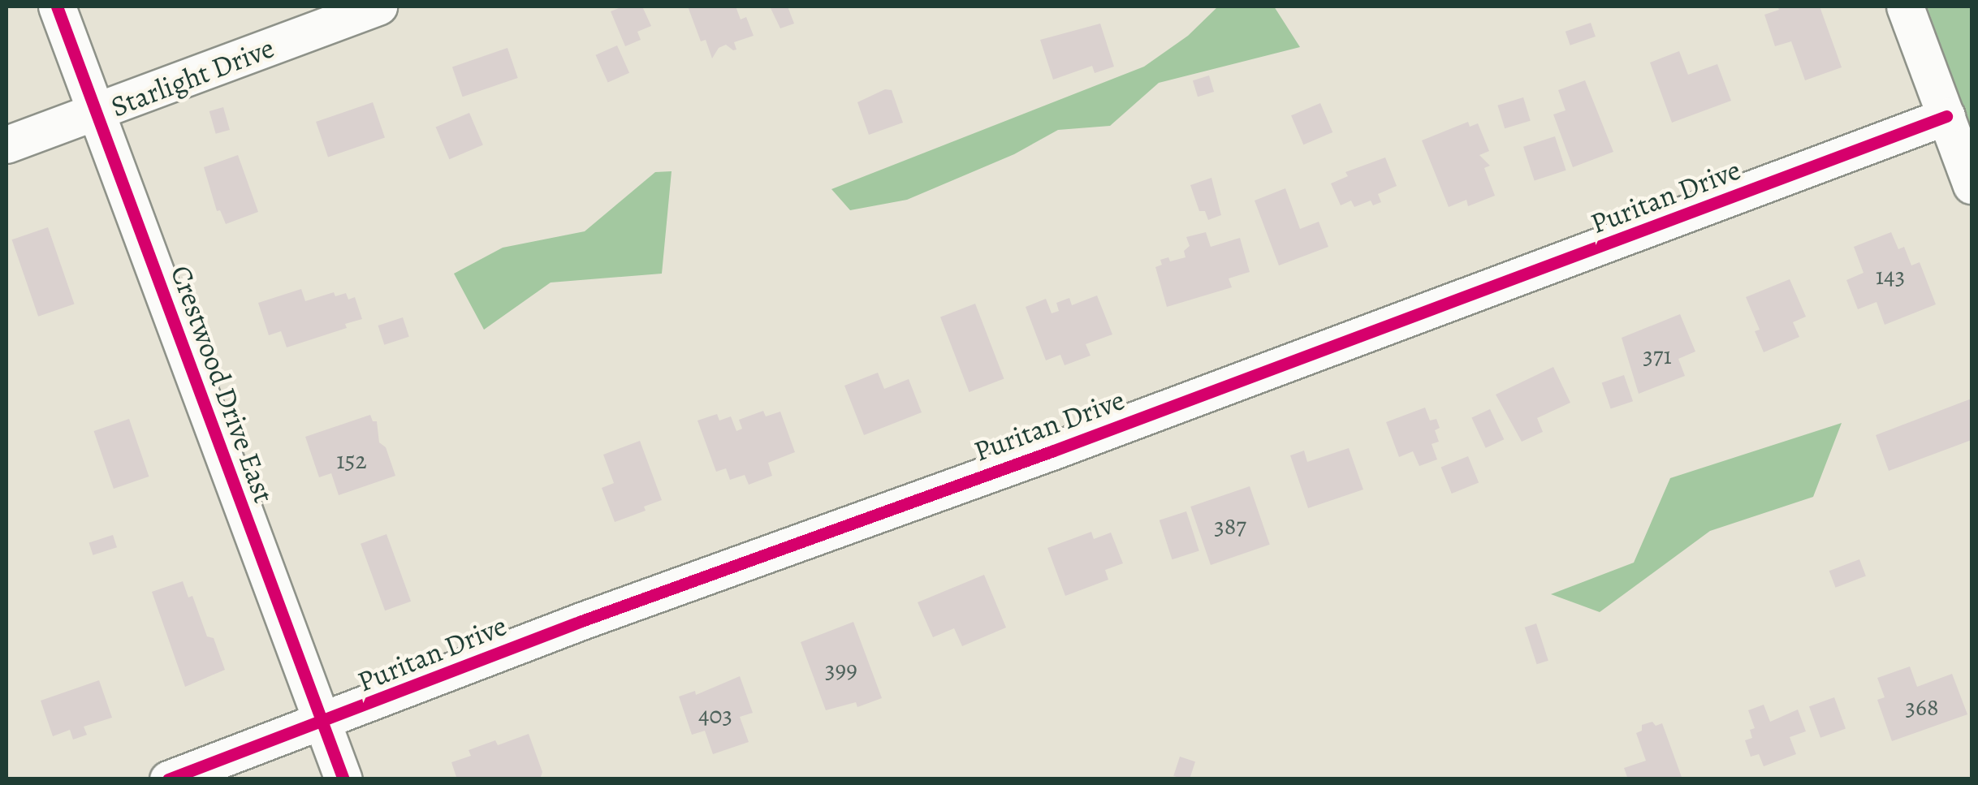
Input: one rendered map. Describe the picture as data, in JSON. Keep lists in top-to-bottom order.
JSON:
{
  "streets": {
    "street": ["Starlight Drive", "Puritan Drive", "Crestwood Drive East"]
  },
  "crossings": [
    ["Starlight Drive", "Crestwood Drive East"],
    ["Puritan Drive", "Crestwood Drive East"]
  ],
  "house_numbers": [
    "143",
    "371",
    "152",
    "387",
    "399",
    "368",
    "403"
  ]
}
